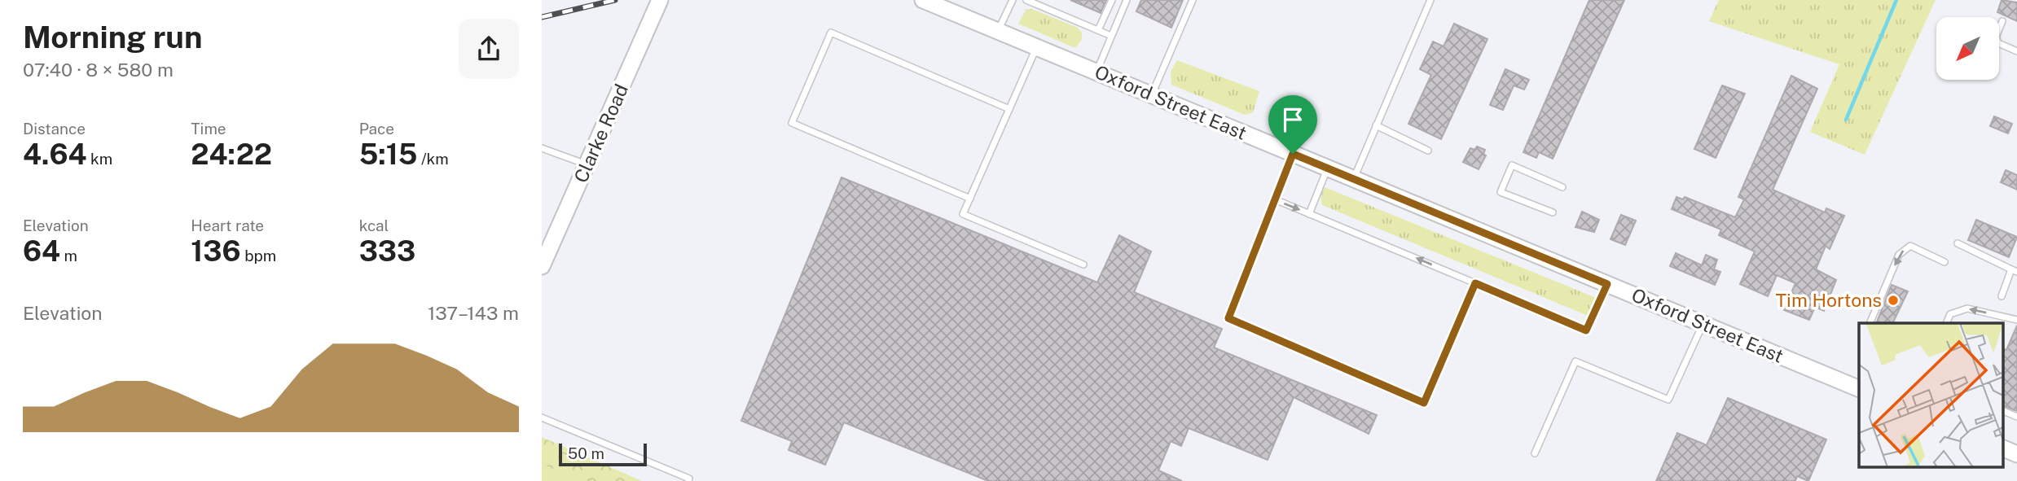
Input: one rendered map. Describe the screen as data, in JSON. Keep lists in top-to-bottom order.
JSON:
{
  "streets": {
    "main road": ["Oxford Street East", "Clarke Road"]
  },
  "places": ["Tim Hortons"],
  "scale_bar": "50 m",
  "north": "bottom left",
  "page": {
    "heading": ["Morning run", "07:40 · 8 × 580 m"],
    "stats": [
      ["Distance", "4.64 km"],
      ["Time", "24:22"],
      ["Pace", "5:15 /km"],
      ["Elevation", "64 m"],
      ["Heart rate", "136 bpm"],
      ["kcal", "333"]
    ],
    "chart": ["Elevation", "137–143 m"],
    "scale": "50 m"
  }
}
